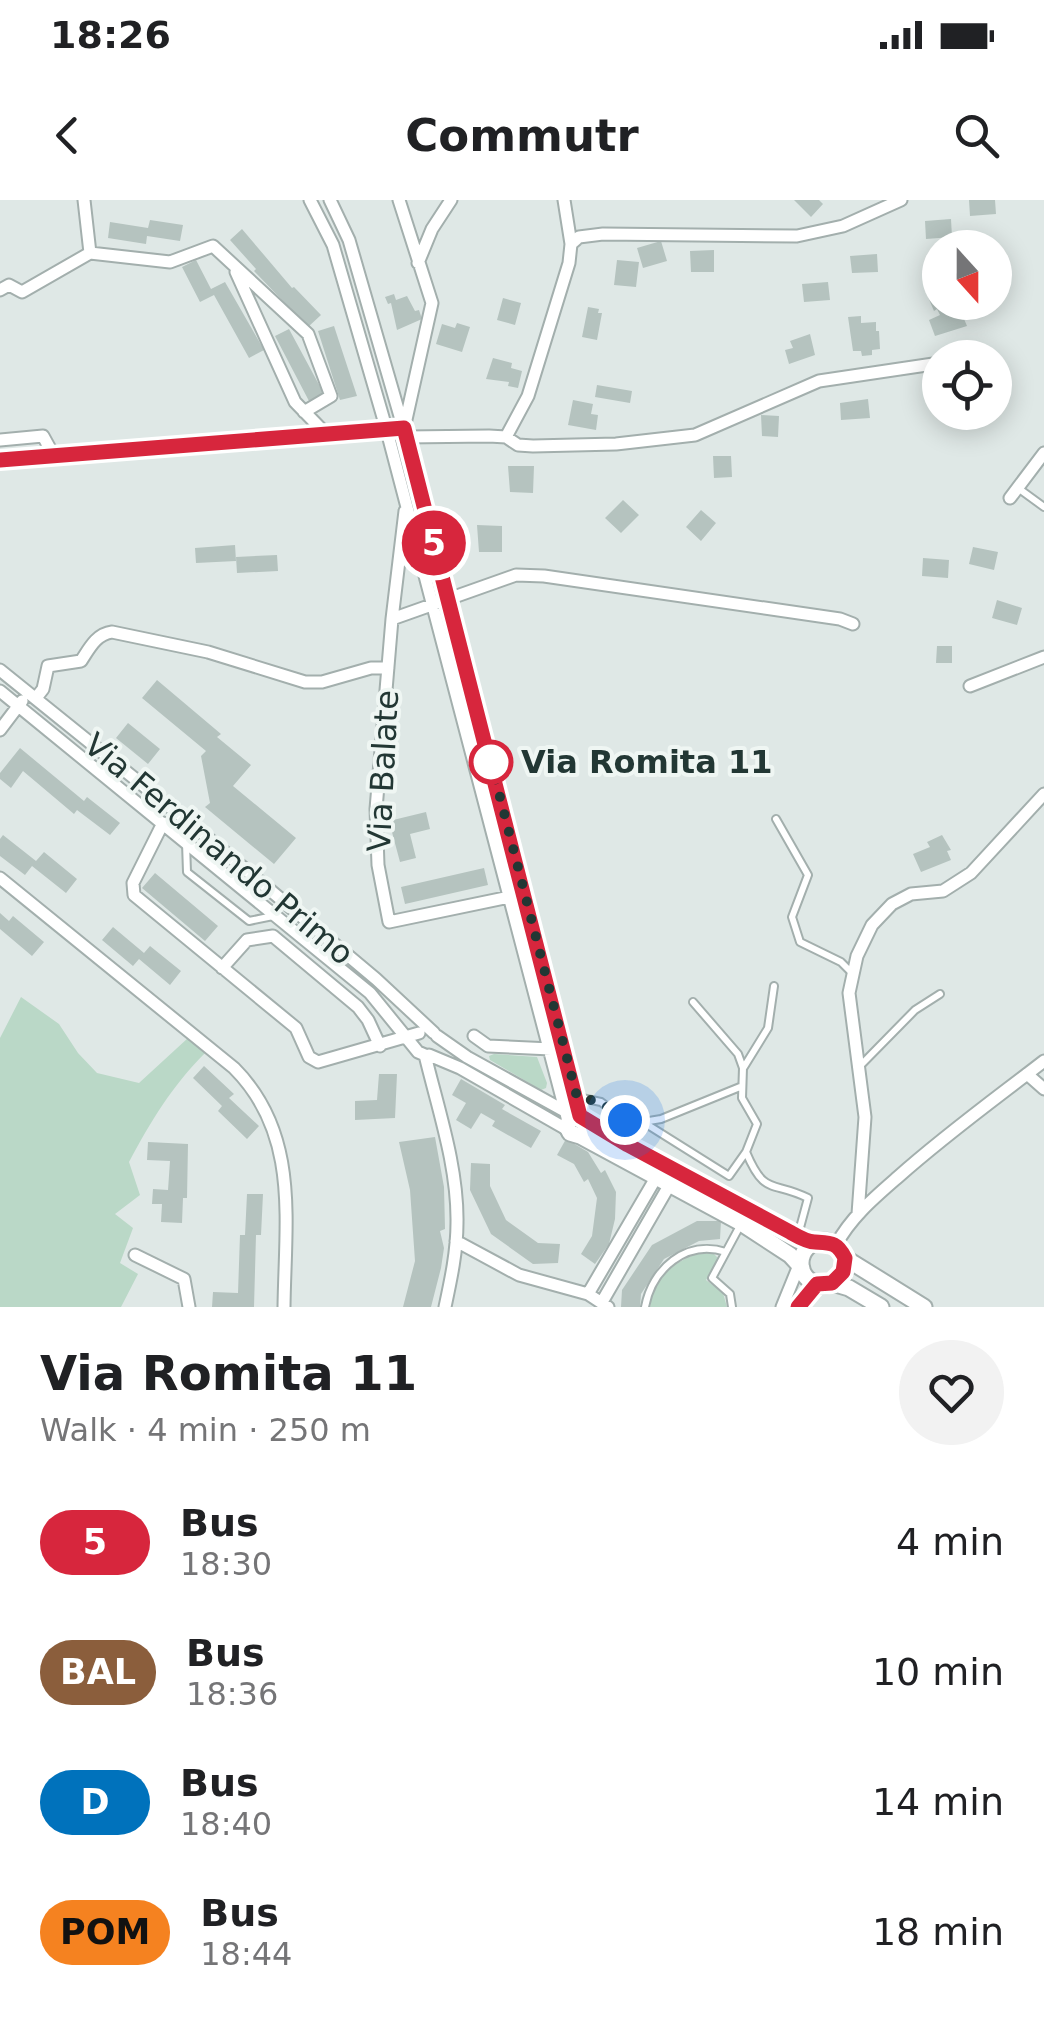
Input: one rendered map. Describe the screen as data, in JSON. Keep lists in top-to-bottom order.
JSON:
{
  "streets": {
    "street": ["Via Balate", "Via Ferdinando Primo"]
  },
  "places": ["Via Romita 11"],
  "lines": ["bus line 5"],
  "north": "bottom",
  "page": {
    "status": "18:26",
    "header": "Commutr",
    "on_map": "5",
    "heading": ["Via Romita 11", "Walk · 4 min · 250 m"],
    "list": [
      {
        "mark": "5",
        "name": "Bus",
        "note": "18:30",
        "value": "4 min"
      },
      {
        "mark": "BAL",
        "name": "Bus",
        "note": "18:36",
        "value": "10 min"
      },
      {
        "mark": "D",
        "name": "Bus",
        "note": "18:40",
        "value": "14 min"
      },
      {
        "mark": "POM",
        "name": "Bus",
        "note": "18:44",
        "value": "18 min"
      }
    ]
  }
}
